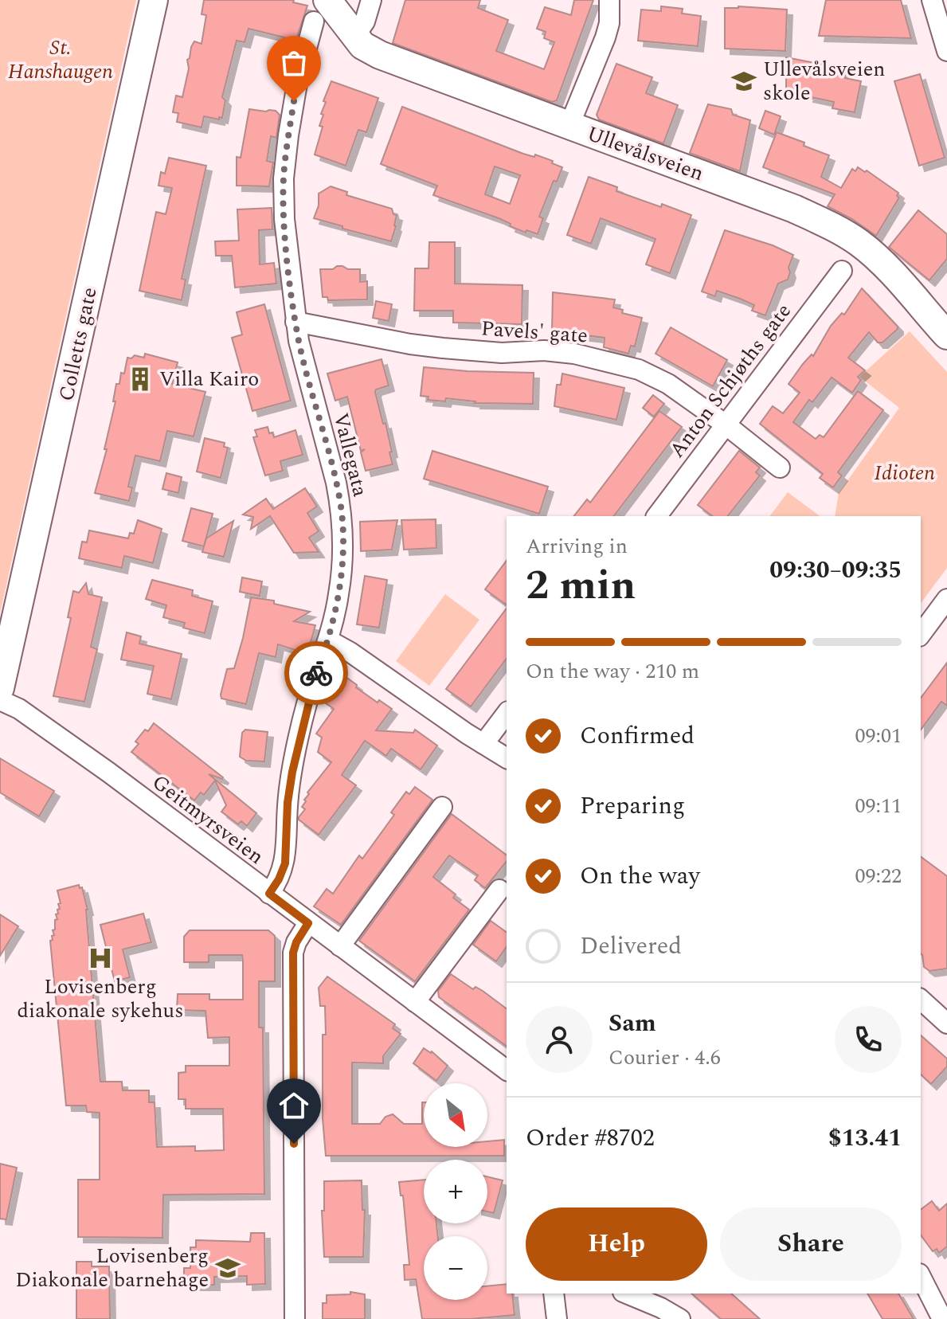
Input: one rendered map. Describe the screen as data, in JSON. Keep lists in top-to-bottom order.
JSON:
{
  "streets": {
    "street": [
      "Ullevålsveien",
      "Pavels' gate",
      "Colletts gate",
      "Anton Schjøths gate",
      "Vallegata",
      "Geitmyrsveien"
    ]
  },
  "crossings": [
    ["Ullevålsveien", "Vallegata"],
    ["Pavels' gate", "Anton Schjøths gate"],
    ["Pavels' gate", "Vallegata"],
    ["Vallegata", "Geitmyrsveien"]
  ],
  "parks": ["St. Hanshaugen", "Idioten"],
  "places": {
    "school or university": ["Ullevålsveien skole", "Lovisenberg Diakonale barnehage"],
    "building": ["Villa Kairo"],
    "hospital": ["Lovisenberg diakonale sykehus"]
  },
  "north": "bottom right",
  "page": {
    "heading": ["2 min", "Arriving in", "09:30–09:35"],
    "panel": [
      "Sam",
      "Courier · 4.6",
      "Order #8702",
      "$13.41"
    ],
    "bar": "On the way · 210 m",
    "list": [
      ["Confirmed", "09:01"],
      ["Preparing", "09:11"],
      ["On the way", "09:22"],
      "Delivered"
    ],
    "map_buttons": ["+", "−"],
    "buttons": ["Help", "Share"]
  }
}
